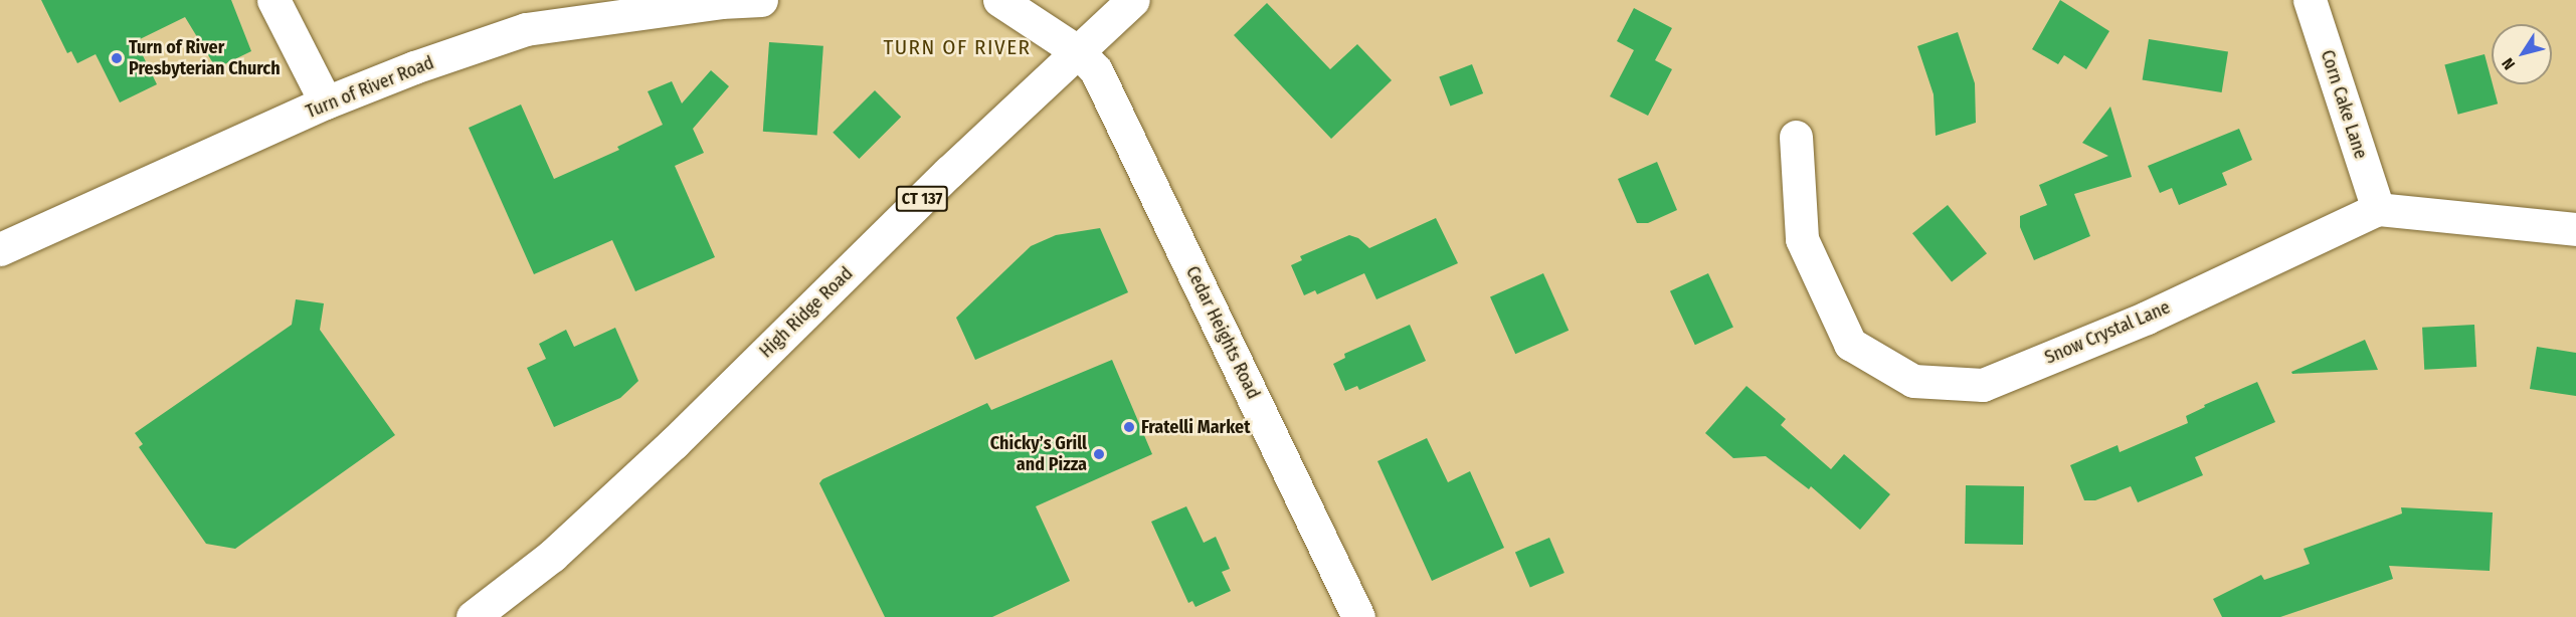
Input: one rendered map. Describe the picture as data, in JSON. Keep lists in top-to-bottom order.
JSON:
{
  "streets": {
    "street": [
      "Turn of River Road",
      "Corn Cake Lane",
      "CT 137",
      "High Ridge Road",
      "Cedar Heights Road",
      "Snow Crystal Lane"
    ]
  },
  "crossings": [
    ["Corn Cake Lane", "Snow Crystal Lane"],
    ["High Ridge Road", "Cedar Heights Road"]
  ],
  "districts": ["TURN OF RIVER"],
  "places": ["Turn of River Presbyterian Church", "Fratelli Market", "Chicky’s Grill and Pizza"],
  "north": "bottom left"
}
